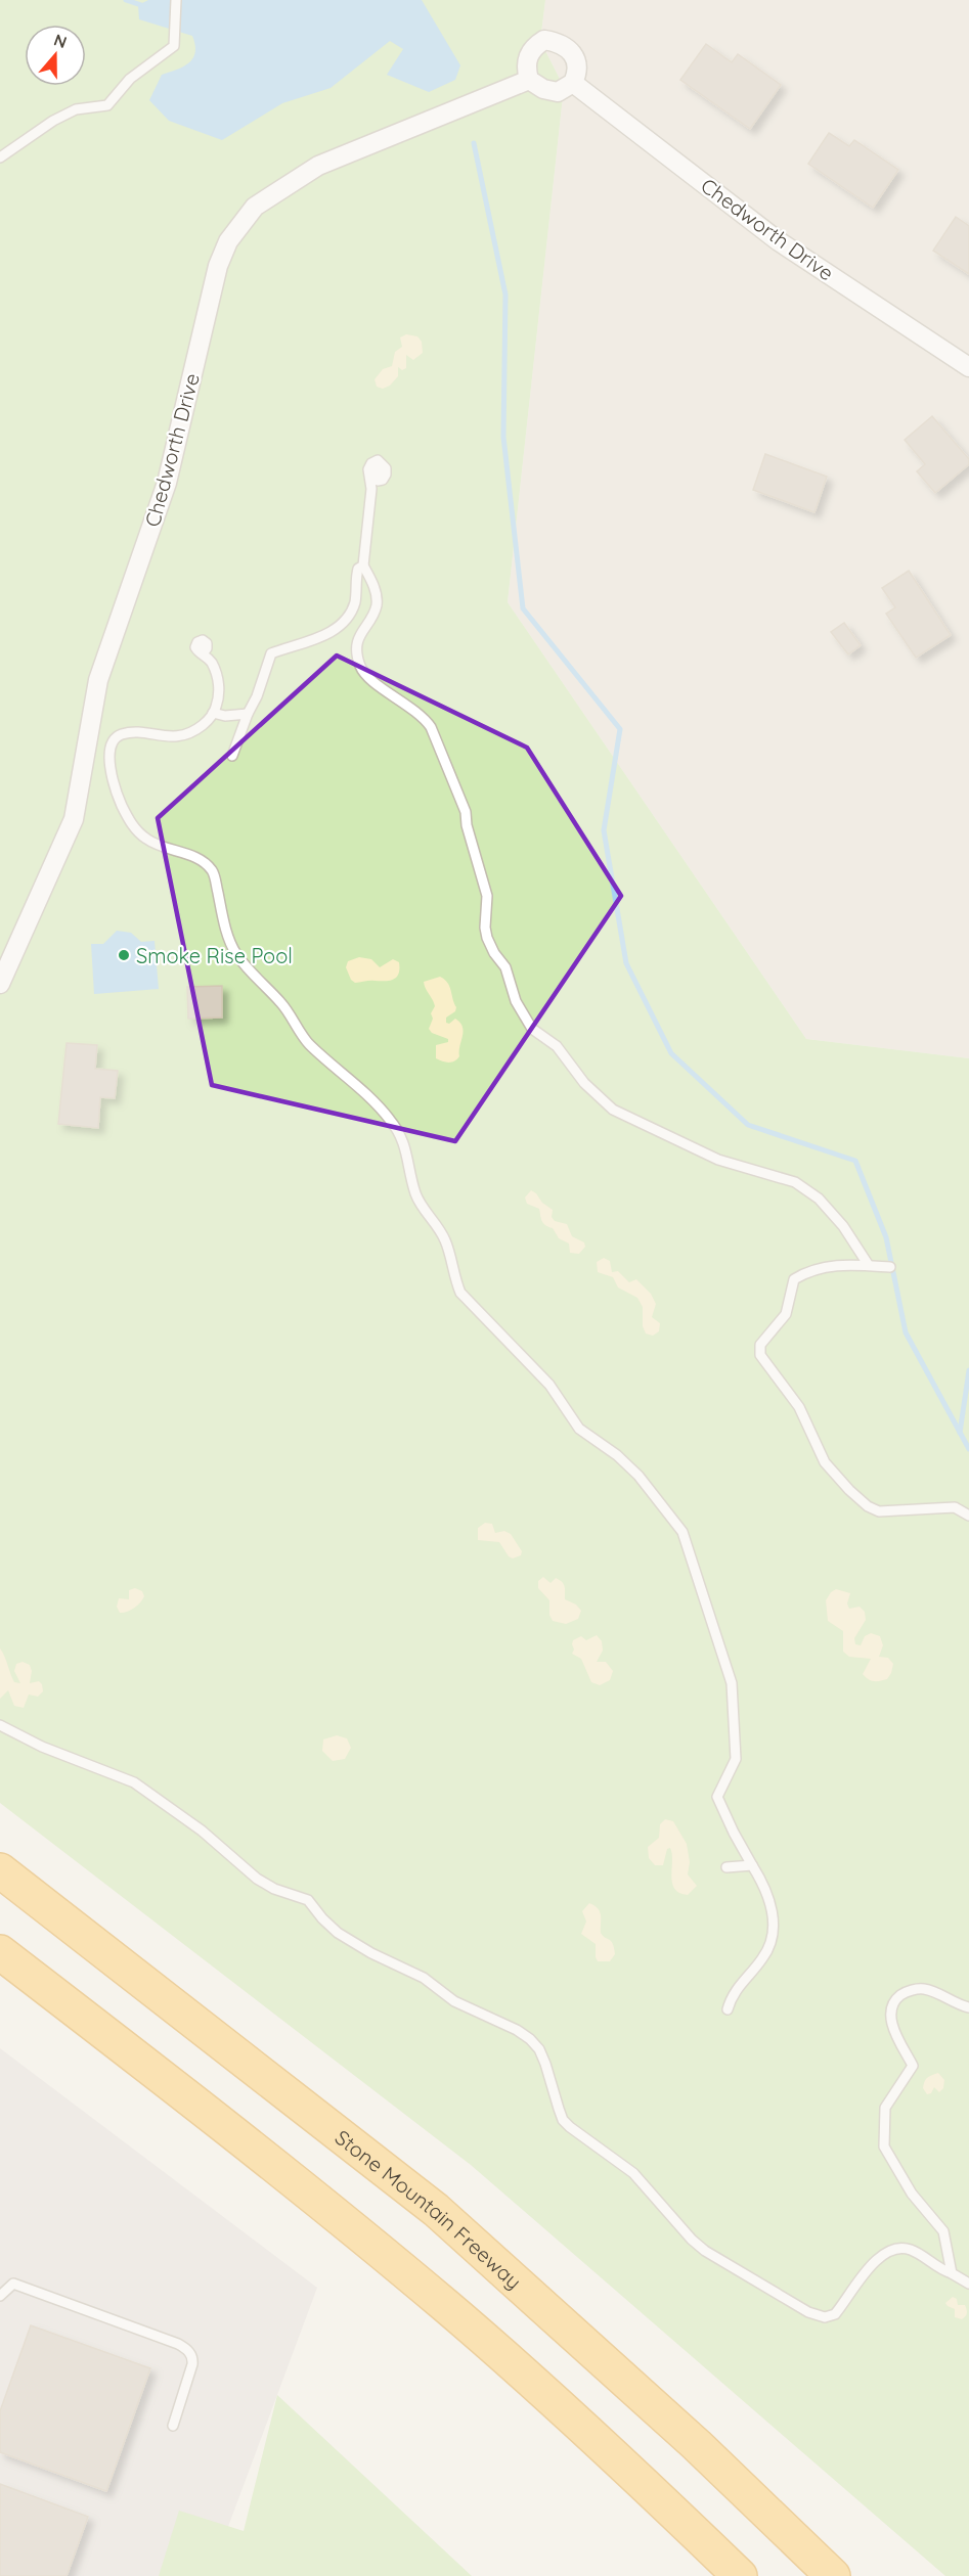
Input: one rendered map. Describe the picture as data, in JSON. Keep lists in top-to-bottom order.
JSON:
{
  "streets": {
    "highway": ["Stone Mountain Freeway"],
    "street": ["Chedworth Drive"]
  },
  "places": ["Smoke Rise Pool"],
  "north": "top"
}
